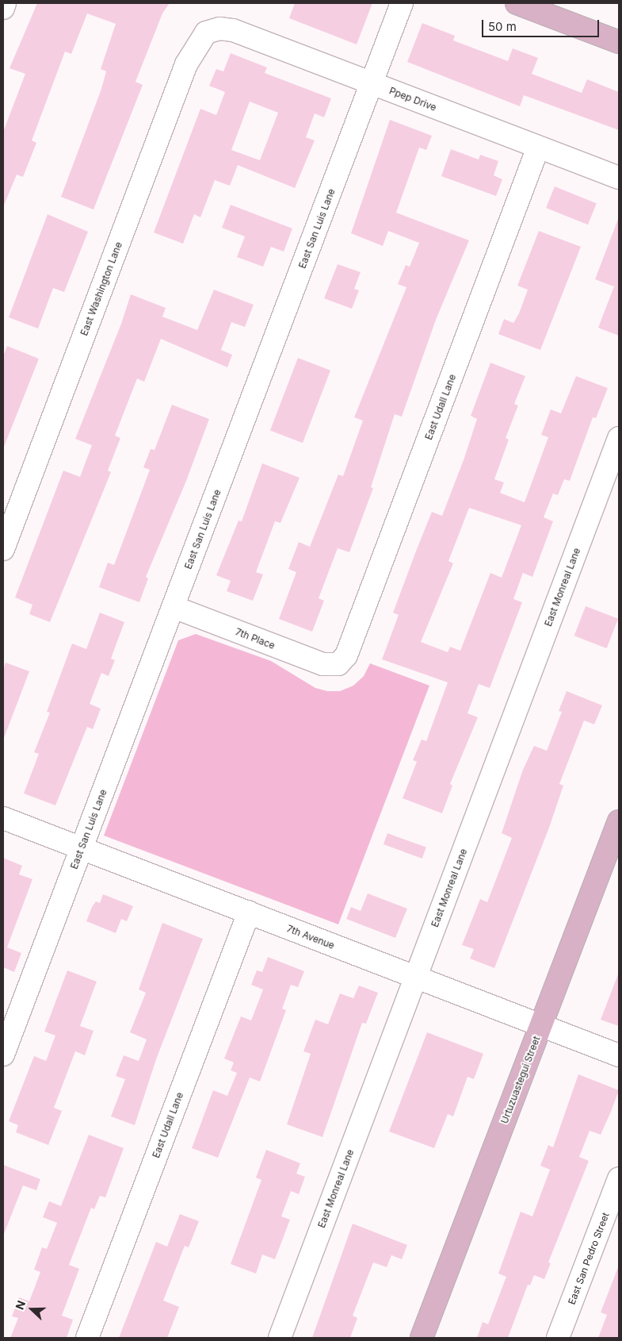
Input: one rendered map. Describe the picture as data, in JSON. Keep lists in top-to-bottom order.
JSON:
{
  "streets": {
    "main road": ["Urtuzuastegui Street"],
    "street": [
      "Ppep Drive",
      "East San Luis Lane",
      "East Washington Lane",
      "East Udall Lane",
      "East Monreal Lane",
      "7th Place",
      "7th Avenue",
      "East San Pedro Street"
    ]
  },
  "crossings": [
    ["Ppep Drive", "East San Luis Lane"],
    ["Ppep Drive", "East Washington Lane"],
    ["Ppep Drive", "East Udall Lane"],
    ["East San Luis Lane", "7th Place"],
    ["East San Luis Lane", "7th Avenue"],
    ["East Udall Lane", "7th Place"],
    ["East Udall Lane", "7th Avenue"],
    ["East Monreal Lane", "7th Avenue"],
    ["7th Avenue", "Urtuzuastegui Street"]
  ],
  "scale_bar": "50 m",
  "north": "left"
}
